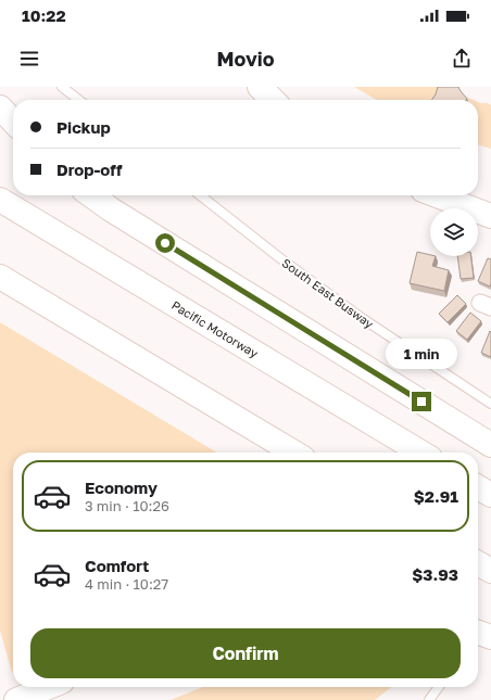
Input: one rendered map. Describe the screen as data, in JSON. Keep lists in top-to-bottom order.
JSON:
{
  "streets": {
    "main road": ["Pacific Motorway"],
    "lane": ["South East Busway"]
  },
  "page": {
    "status": "10:22",
    "header": "Movio",
    "banner": ["Pickup", "Drop-off"],
    "bubble": "1 min",
    "list": [
      {
        "name": "Economy",
        "note": "3 min · 10:26",
        "value": "$2.91"
      },
      {
        "name": "Comfort",
        "note": "4 min · 10:27",
        "value": "$3.93"
      }
    ],
    "buttons": "Confirm"
  }
}
